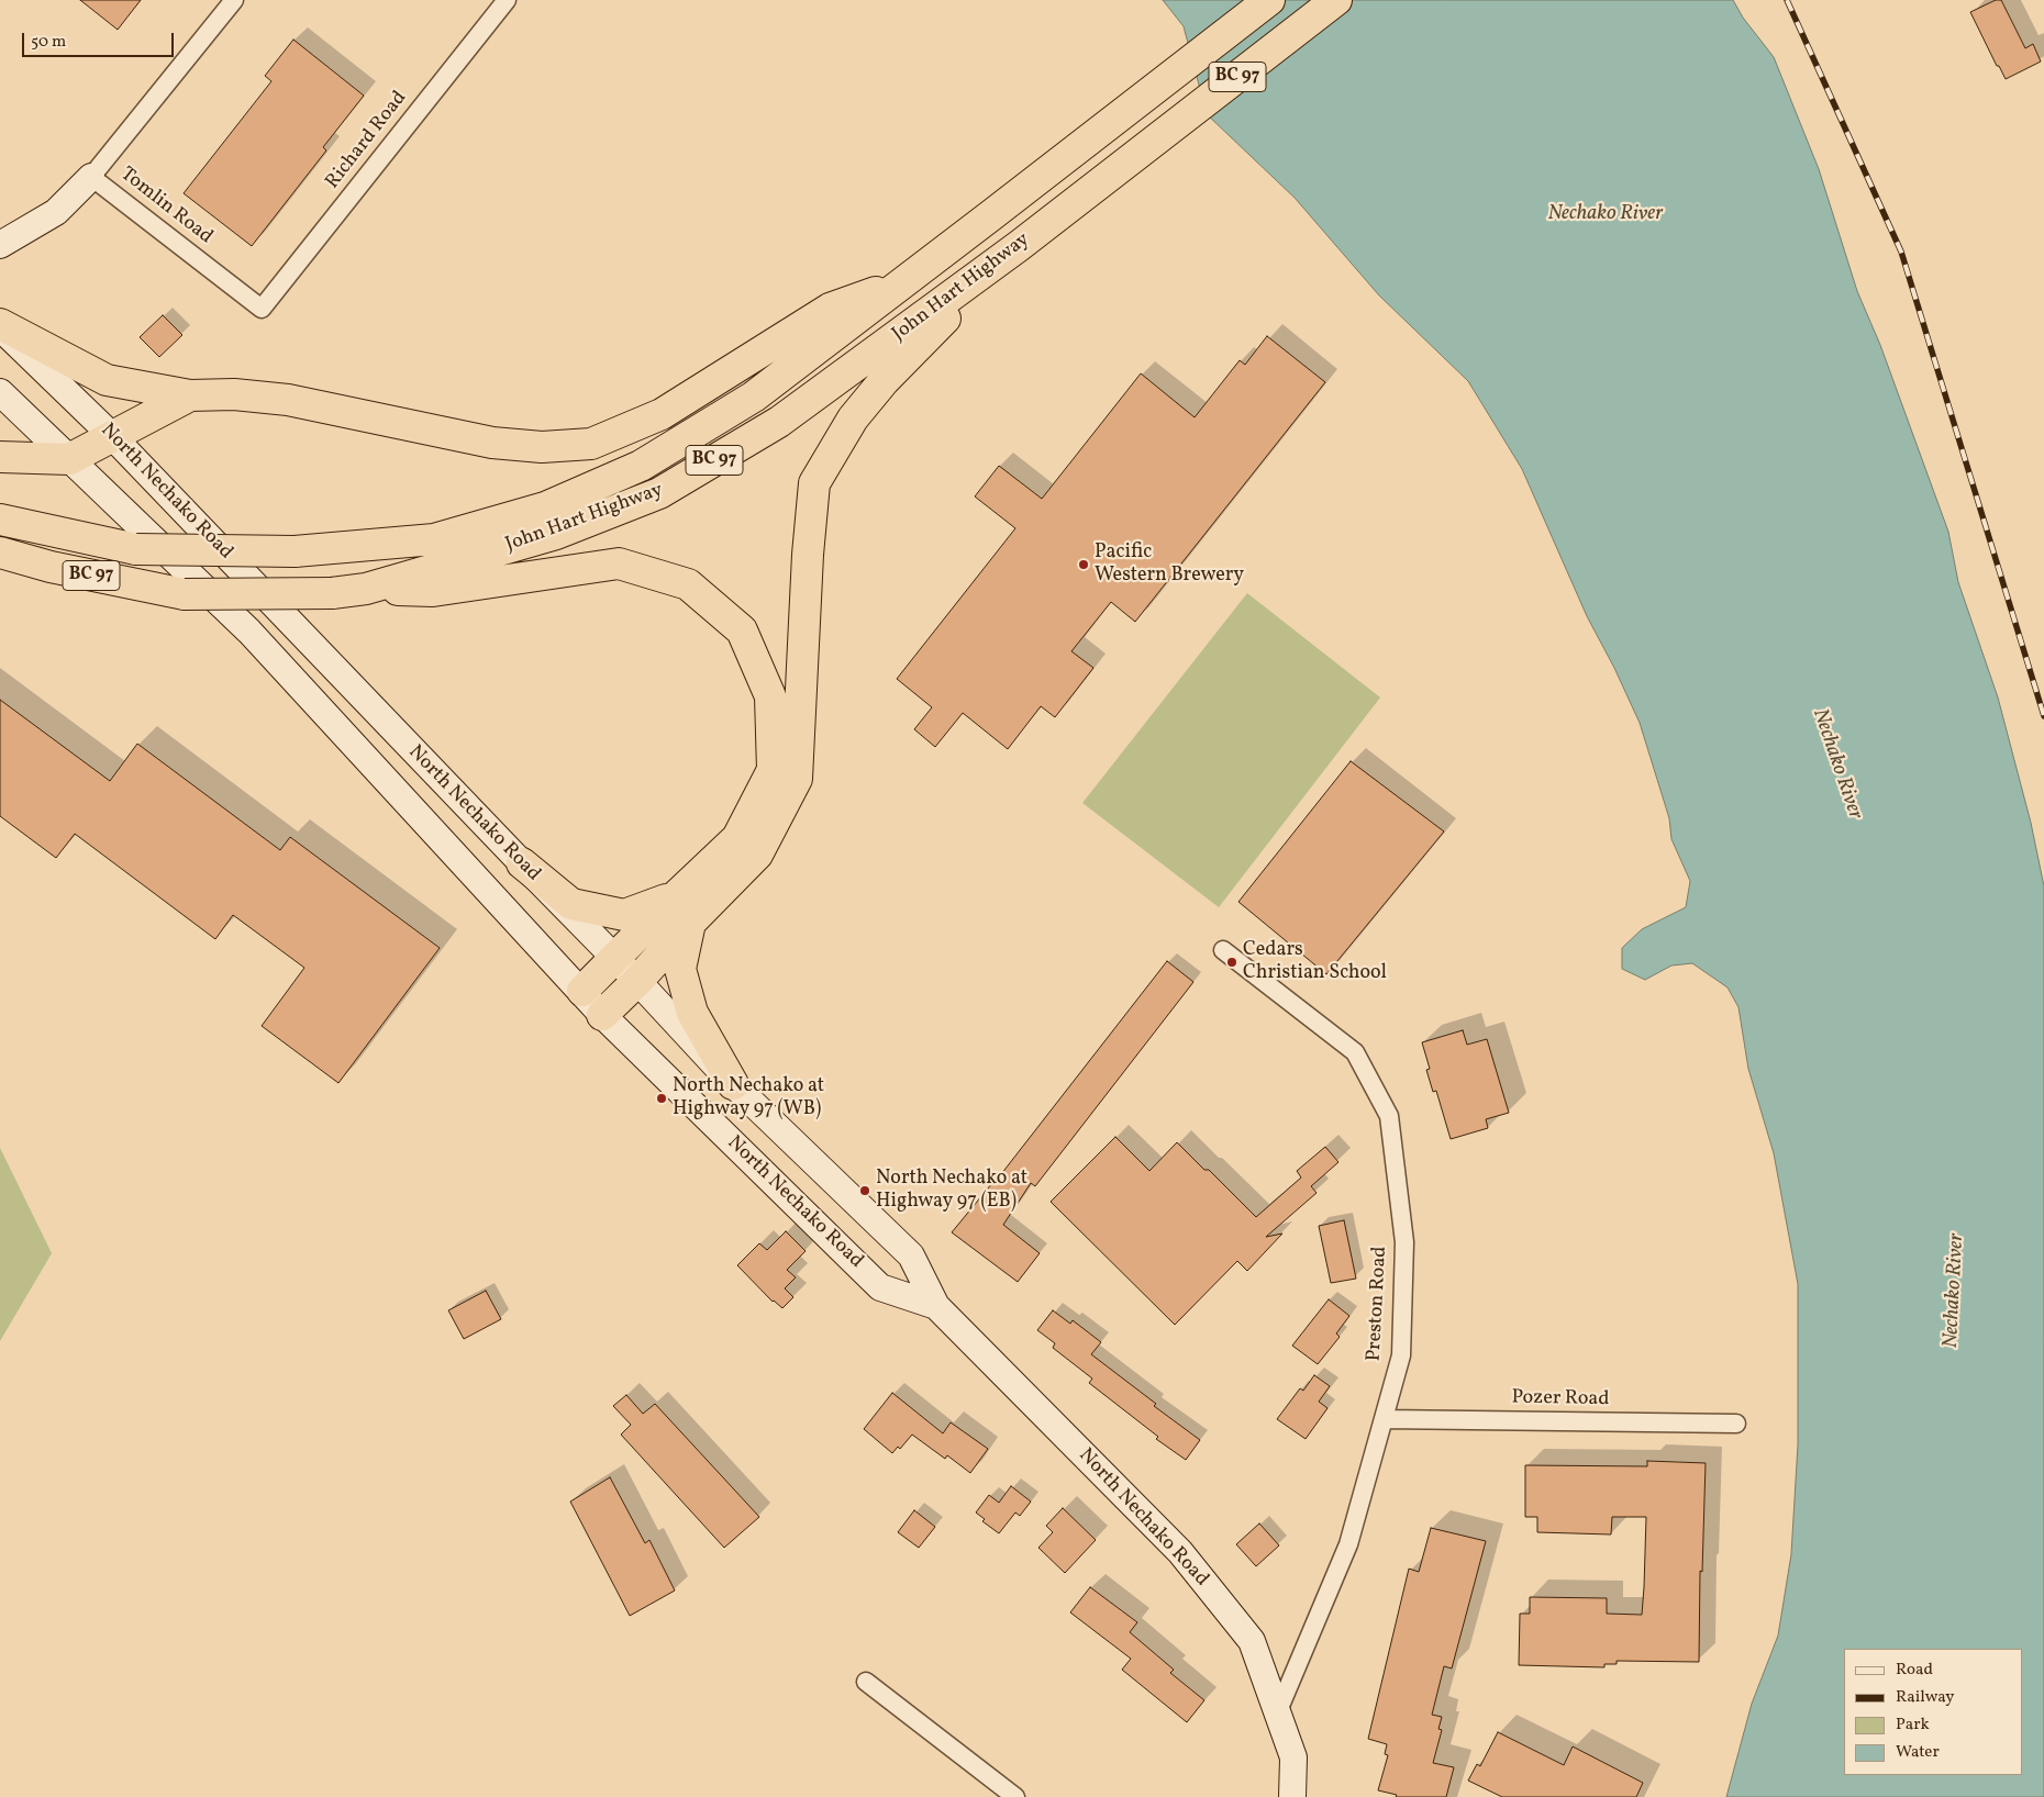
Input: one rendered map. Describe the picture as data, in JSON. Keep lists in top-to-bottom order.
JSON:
{
  "streets": {
    "highway": ["BC 97", "John Hart Highway"],
    "main road": ["North Nechako Road"],
    "street": [
      "Richard Road",
      "Tomlin Road",
      "Preston Road",
      "Pozer Road"
    ]
  },
  "crossings": [
    ["Richard Road", "Tomlin Road"],
    ["North Nechako Road", "Preston Road"],
    ["Preston Road", "Pozer Road"]
  ],
  "water": ["Nechako River"],
  "places": [
    "Pacific Western Brewery",
    "Cedars Christian School",
    "North Nechako at Highway 97 (WB)",
    "North Nechako at Highway 97 (EB)"
  ],
  "legend": [
    "Road",
    "Railway",
    "Park",
    "Water"
  ],
  "scale_bar": "50 m"
}
